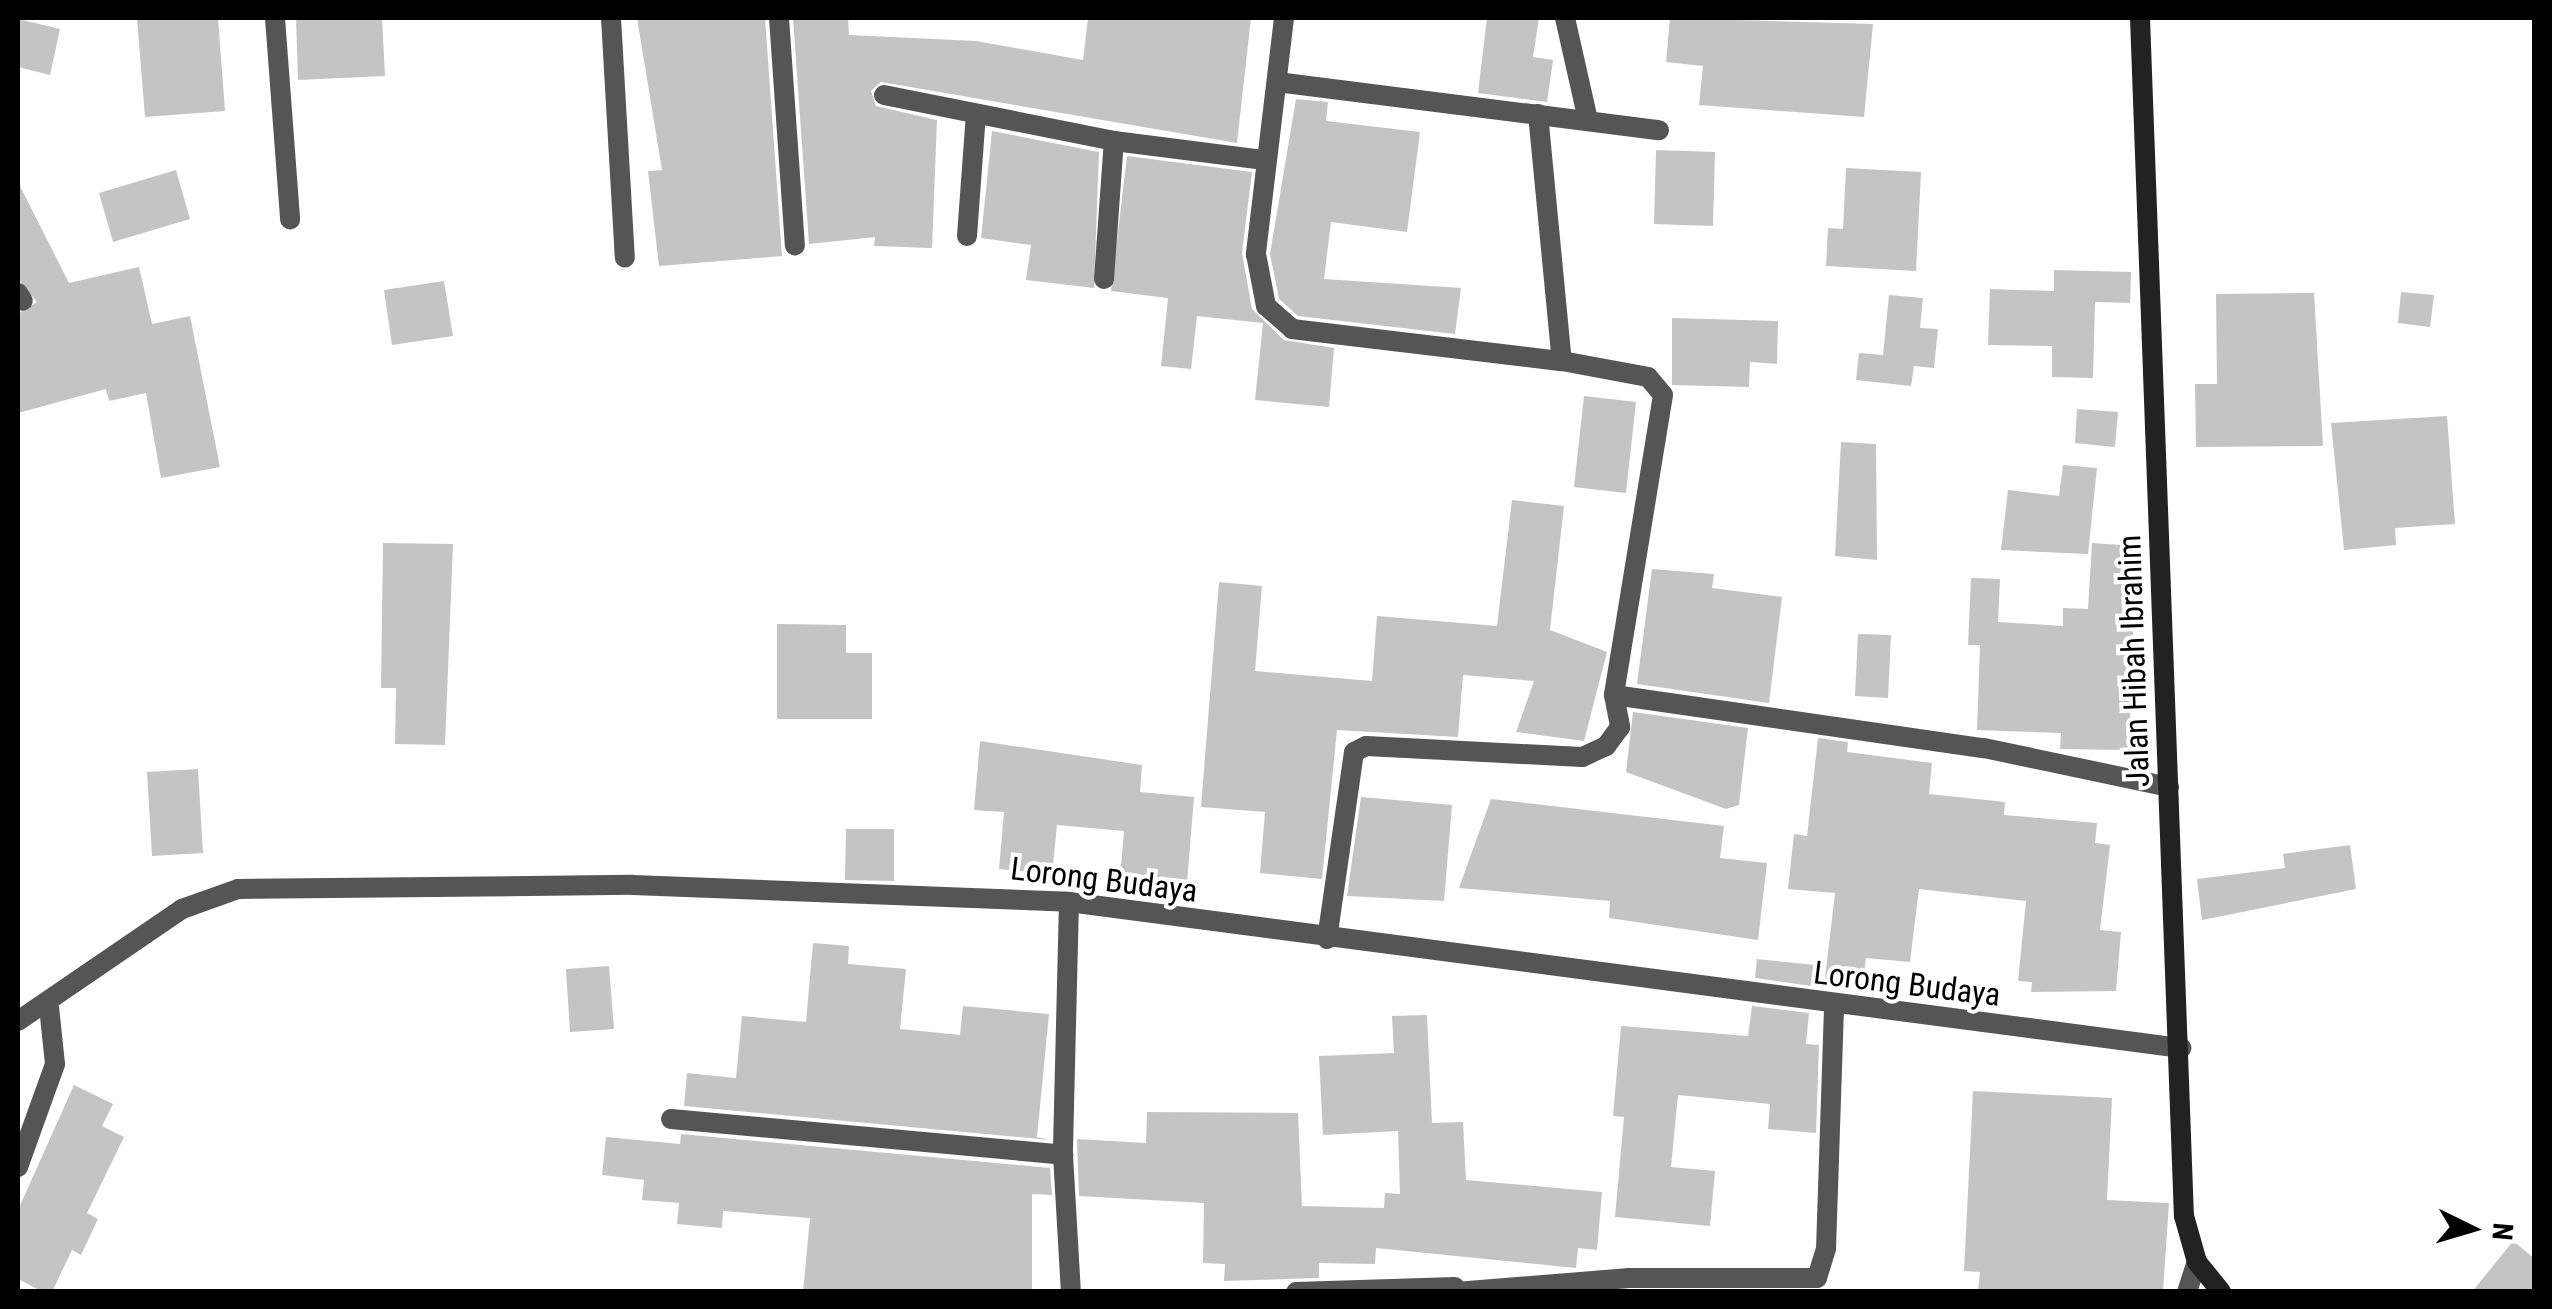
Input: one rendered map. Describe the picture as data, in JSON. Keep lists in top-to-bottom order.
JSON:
{
  "streets": {
    "street": ["Jalan Hibah Ibrahim", "Lorong Budaya"]
  },
  "crossings": [
    ["Jalan Hibah Ibrahim", "Lorong Budaya"]
  ],
  "north": "right"
}
